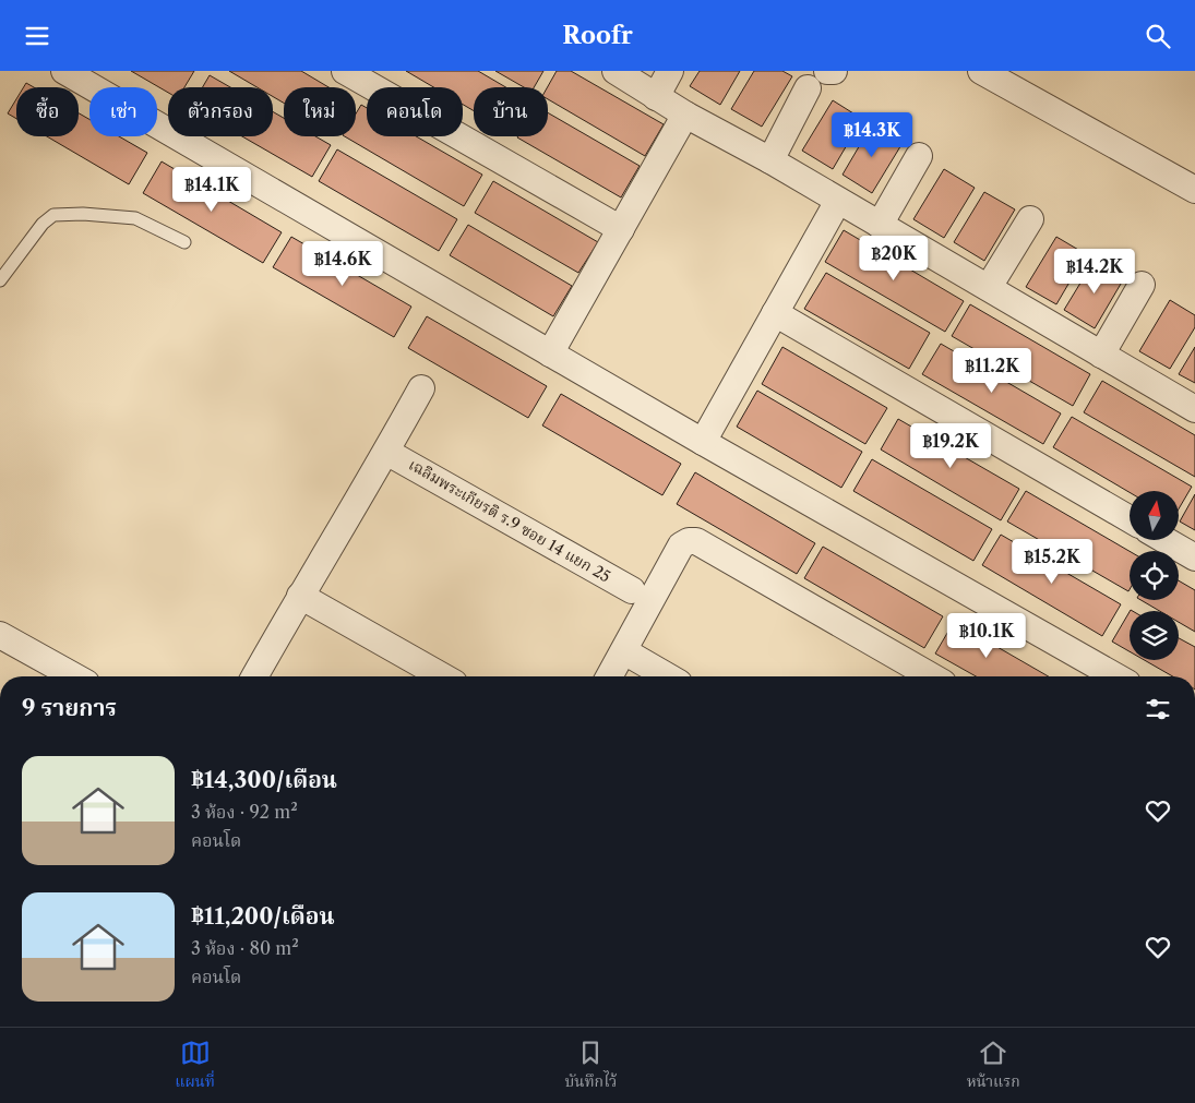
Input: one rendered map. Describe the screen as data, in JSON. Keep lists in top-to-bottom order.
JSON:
{
  "streets": {
    "street": ["เฉลิมพระเกียรติ ร.9 ซอย 14 แยก 25"]
  },
  "north": "top",
  "page": {
    "header": "Roofr",
    "chip": [
      "ซื้อ",
      "เช่า",
      "ตัวกรอง",
      "ใหม่",
      "คอนโด",
      "บ้าน"
    ],
    "price": [
      "฿14.3K",
      "฿14.1K",
      "฿20K",
      "฿14.6K",
      "฿14.2K",
      "฿11.2K",
      "฿19.2K",
      "฿15.2K",
      "฿10.1K"
    ],
    "heading": "9 รายการ",
    "list": [
      {
        "name": "฿14,300/เดือน",
        "note": "3 ห้อง · 92 m² · คอนโด"
      },
      {
        "name": "฿11,200/เดือน",
        "note": "3 ห้อง · 80 m² · คอนโด"
      }
    ],
    "tabs": ["แผนที่", "บันทึกไว้", "หน้าแรก"]
  }
}
